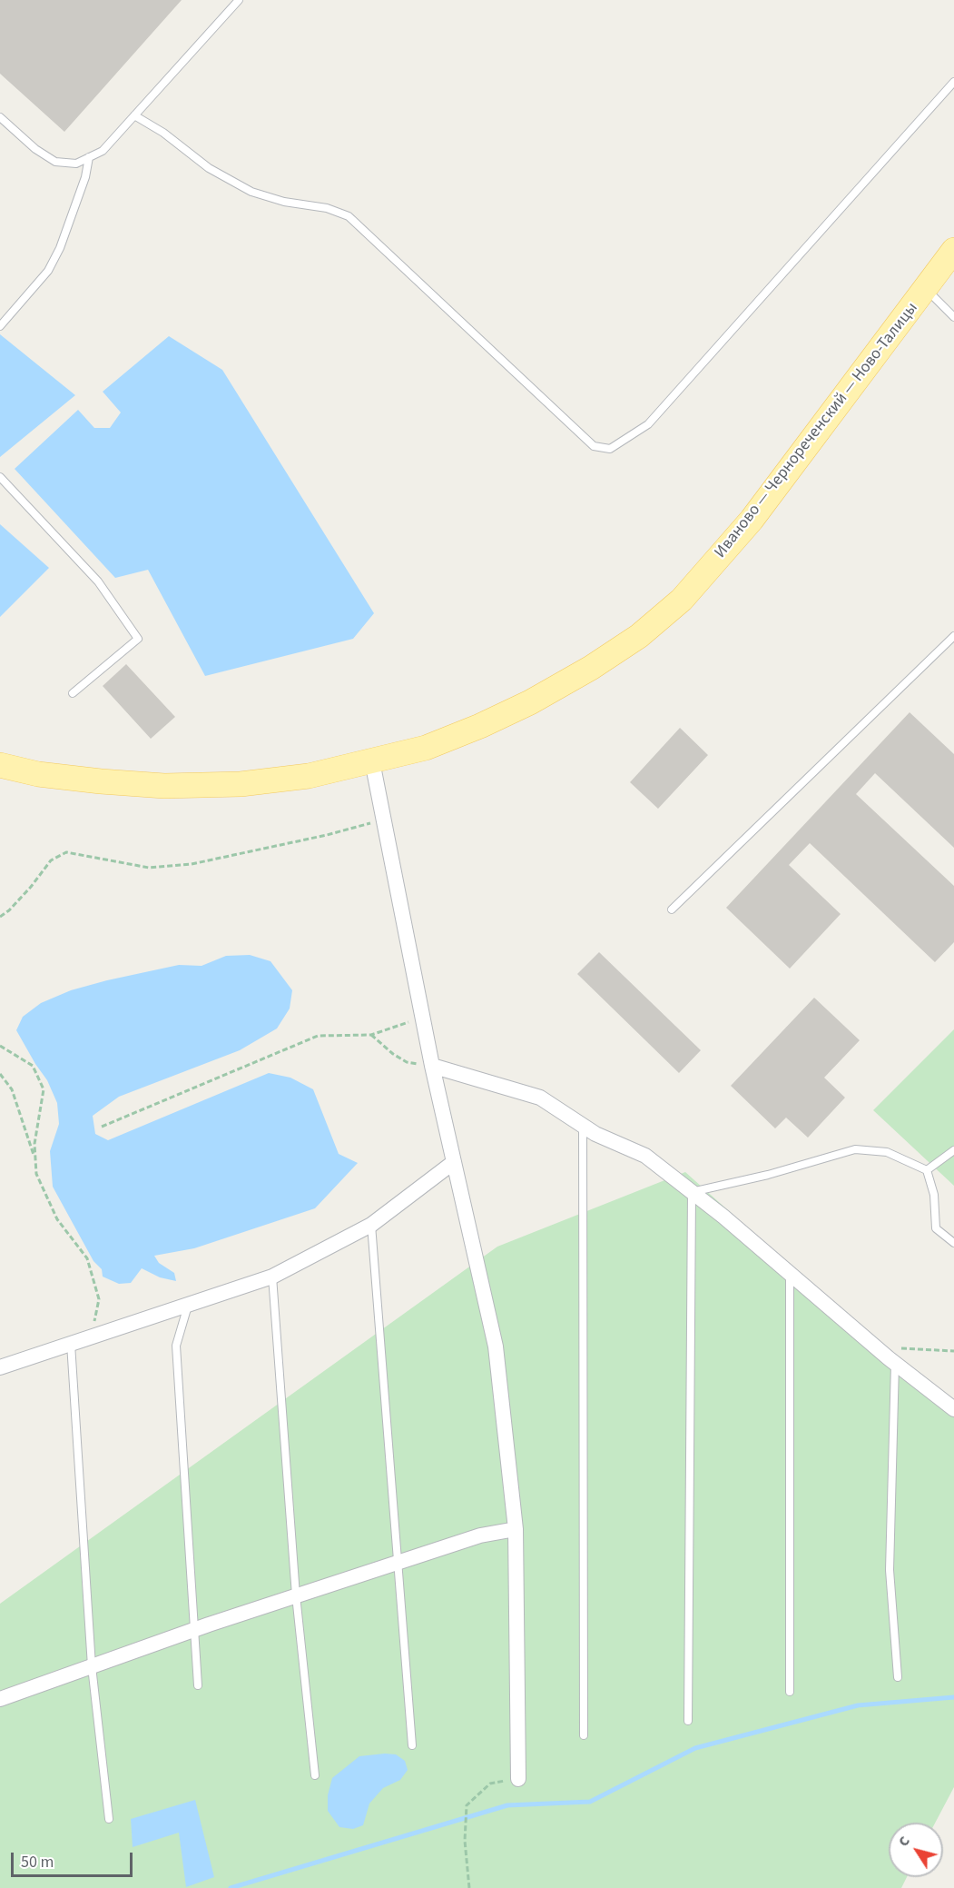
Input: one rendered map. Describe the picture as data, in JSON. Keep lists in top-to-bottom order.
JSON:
{
  "streets": {
    "main road": ["Иваново — Чернореченский — Ново-Талицы"]
  },
  "scale_bar": "50 m",
  "north": "top left"
}
